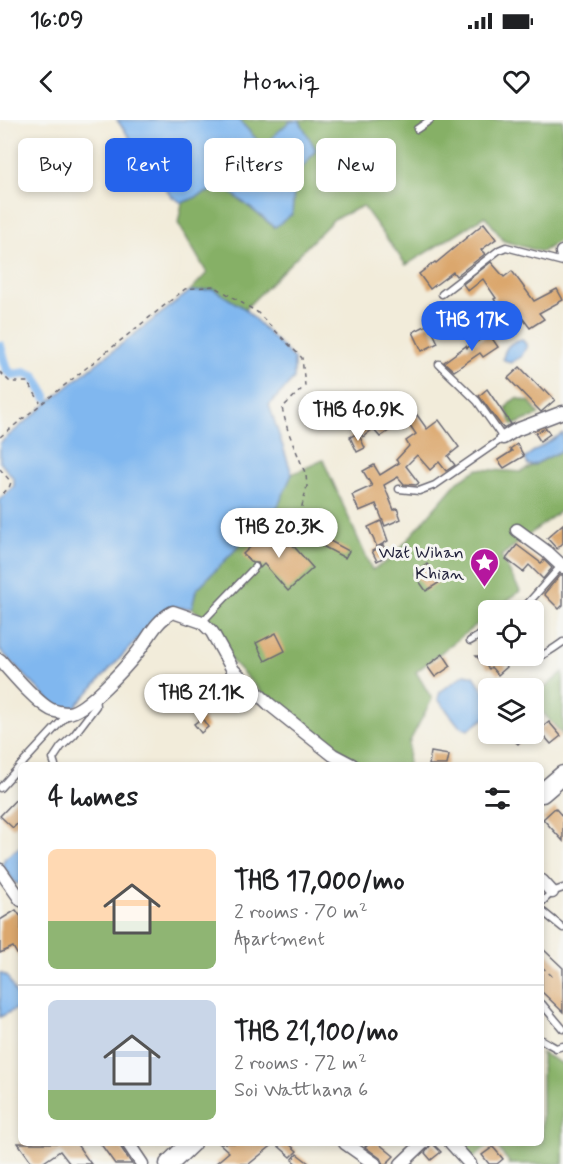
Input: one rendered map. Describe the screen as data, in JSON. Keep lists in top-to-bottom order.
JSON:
{
  "places": {
    "place": ["Wat Wihan Khian"]
  },
  "page": {
    "status": "16:09",
    "header": "Homiq",
    "chip": [
      "Buy",
      "Rent",
      "Filters",
      "New"
    ],
    "price": [
      "THB 17K",
      "THB 40.9K",
      "THB 20.3K",
      "THB 21.1K"
    ],
    "heading": "4 homes",
    "list": [
      {
        "name": "THB 17,000/mo",
        "note": "2 rooms · 70 m² · Apartment"
      },
      {
        "name": "THB 21,100/mo",
        "note": "2 rooms · 72 m² · Soi Watthana 6"
      }
    ]
  }
}
